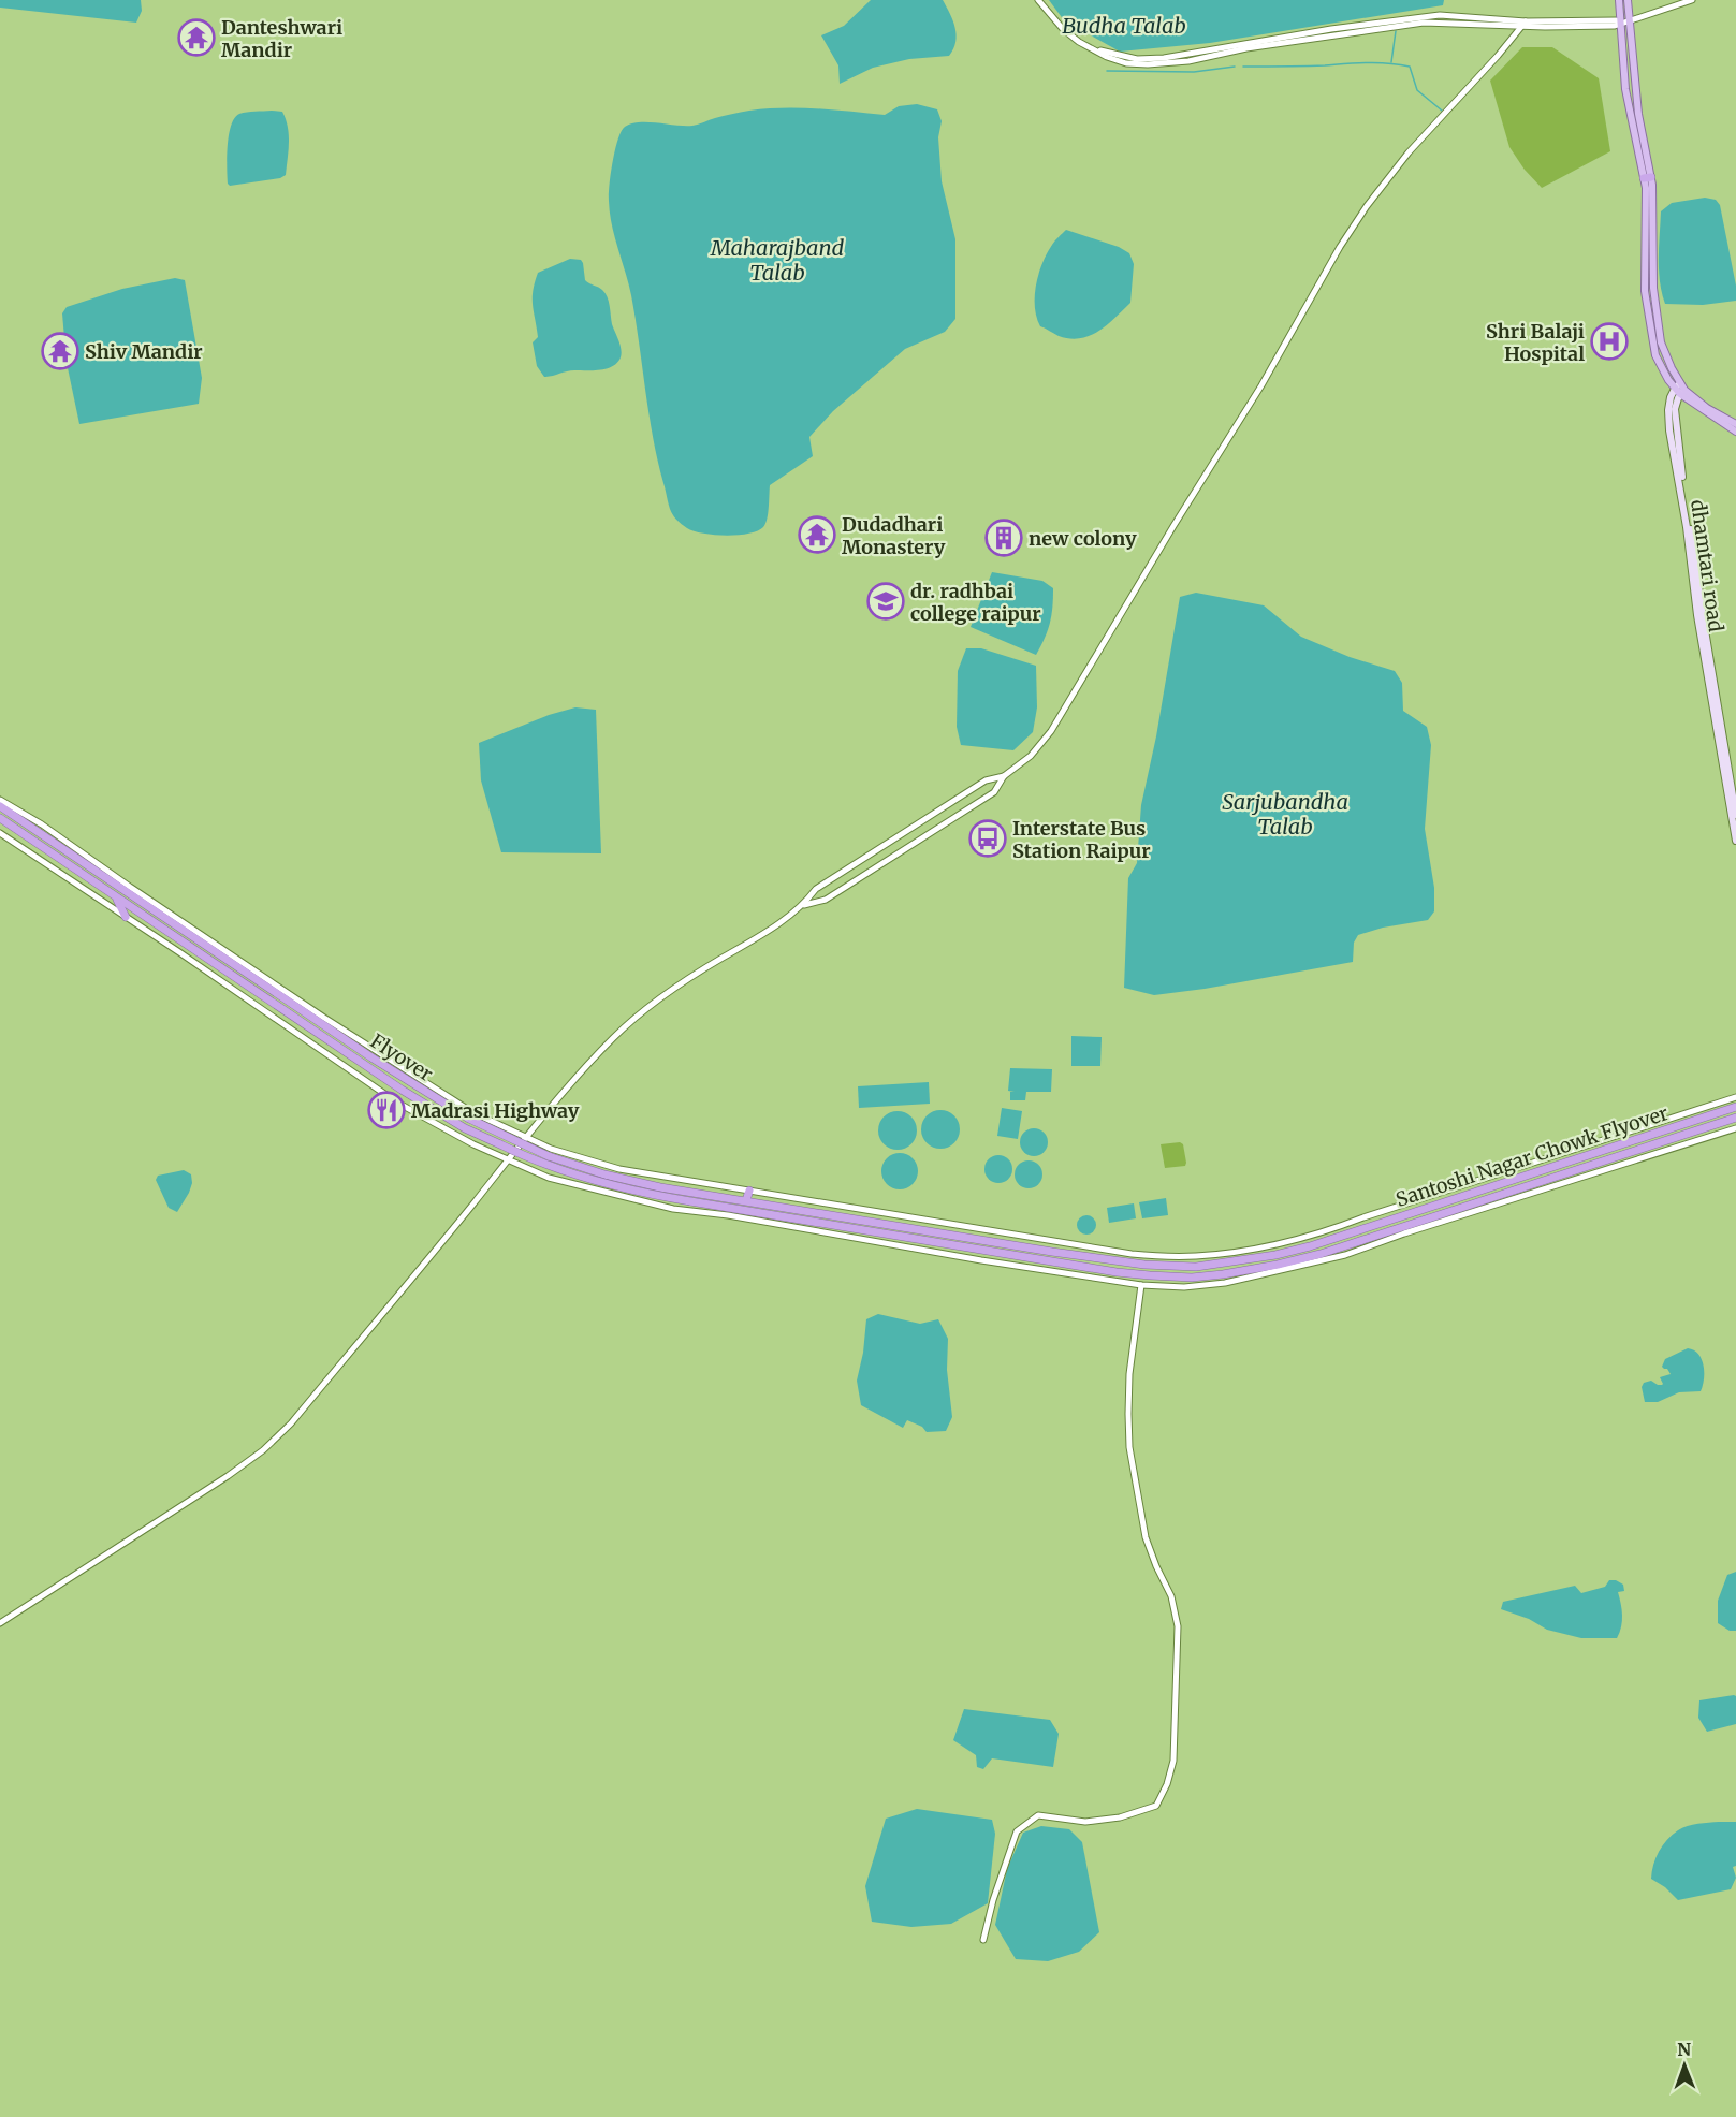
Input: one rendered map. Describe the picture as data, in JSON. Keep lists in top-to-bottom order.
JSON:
{
  "streets": {
    "highway": ["Flyover", "Santoshi Nagar Chowk Flyover"],
    "main road": ["dhamtari road"]
  },
  "crossings": [
    ["Flyover", "Santoshi Nagar Chowk Flyover"]
  ],
  "water": ["Budha Talab", "Maharajband Talab", "Sarjubandha Talab"],
  "places": {
    "temple": ["Danteshwari Mandir", "Shiv Mandir", "Dudadhari Monastery"],
    "hospital": ["Shri Balaji Hospital"],
    "building": ["new colony"],
    "school or university": ["dr. radhbai college raipur"],
    "bus stop": ["Interstate Bus Station Raipur"],
    "restaurant": ["Madrasi Highway"]
  },
  "north": "top"
}
